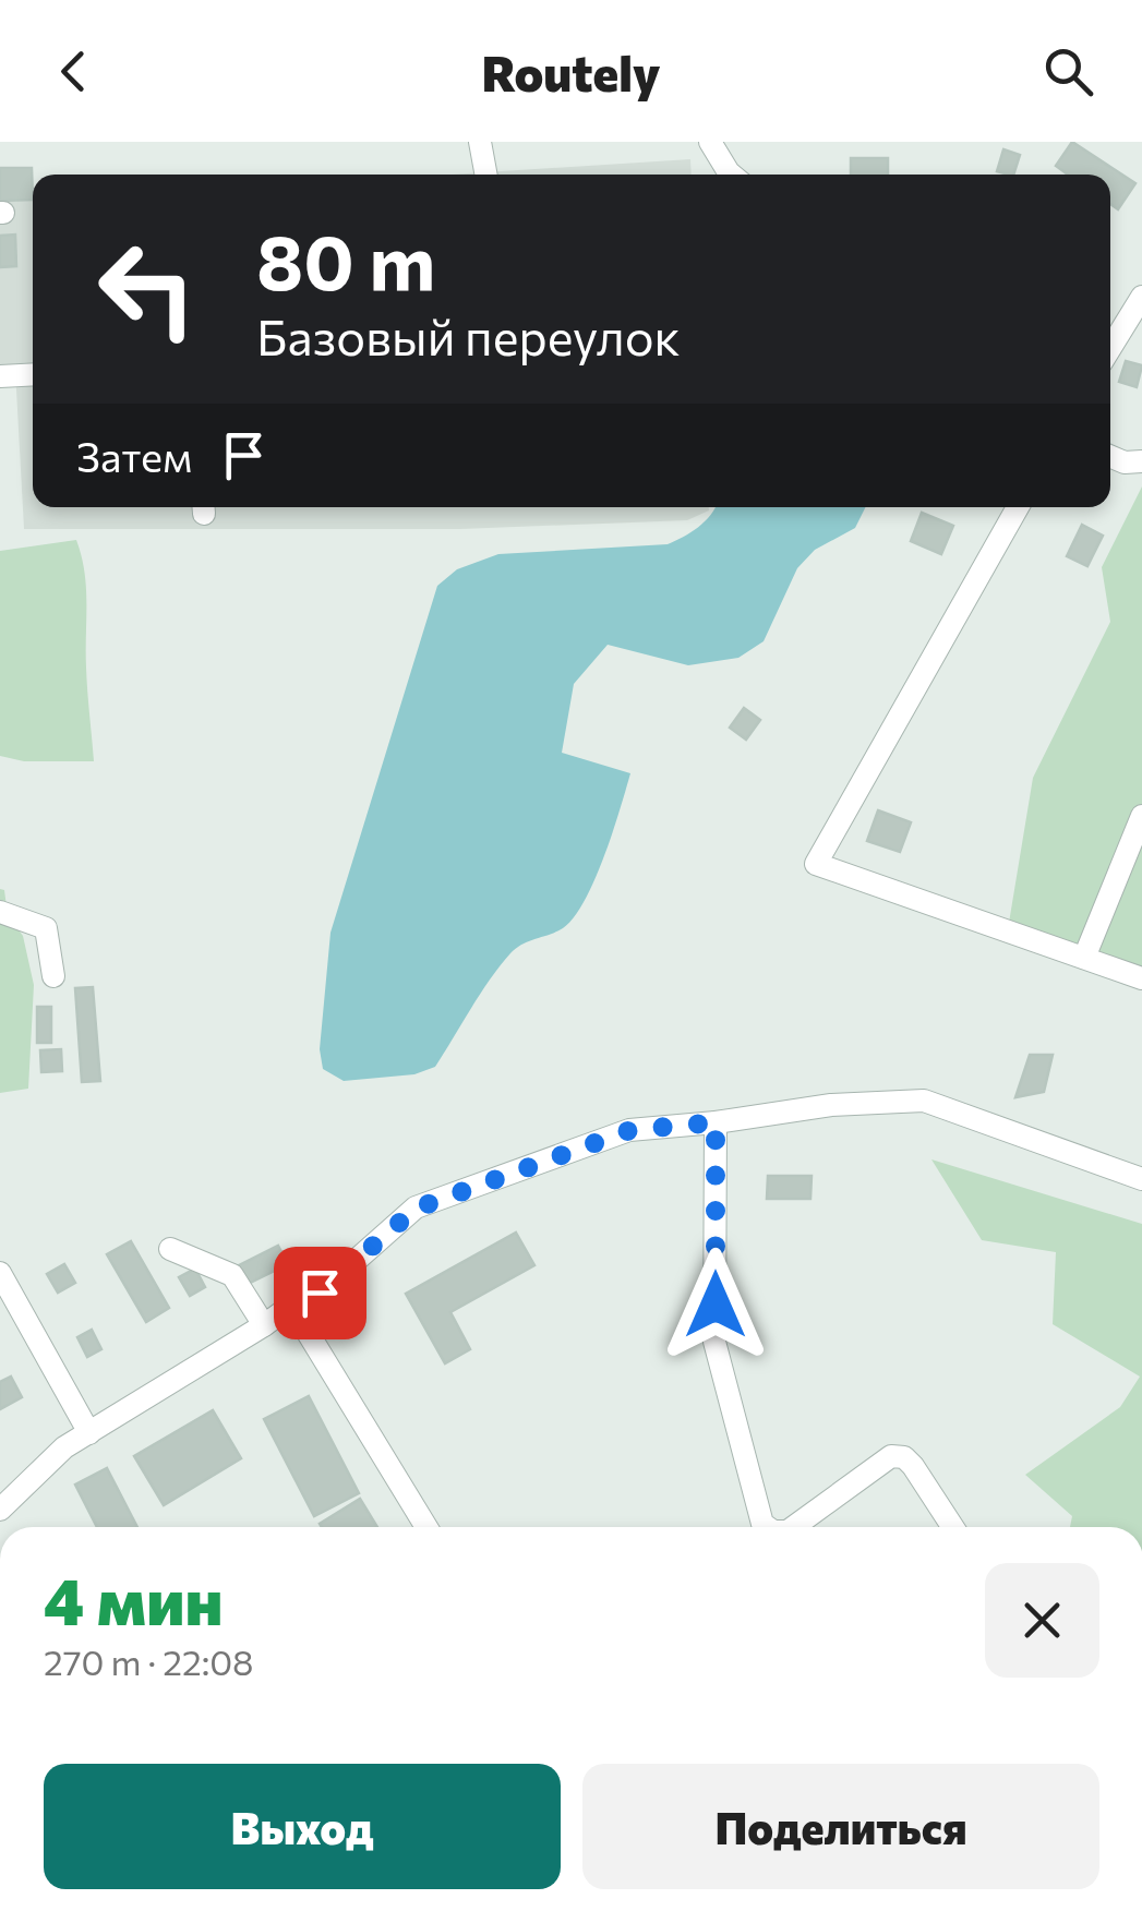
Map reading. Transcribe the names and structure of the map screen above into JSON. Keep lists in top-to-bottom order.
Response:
{
  "page": {
    "header": "Routely",
    "turn": ["80 m", "Базовый переулок"],
    "then": "Затем",
    "heading": ["4 мин", "270 m · 22:08"],
    "buttons": ["Выход", "Поделиться"]
  }
}
